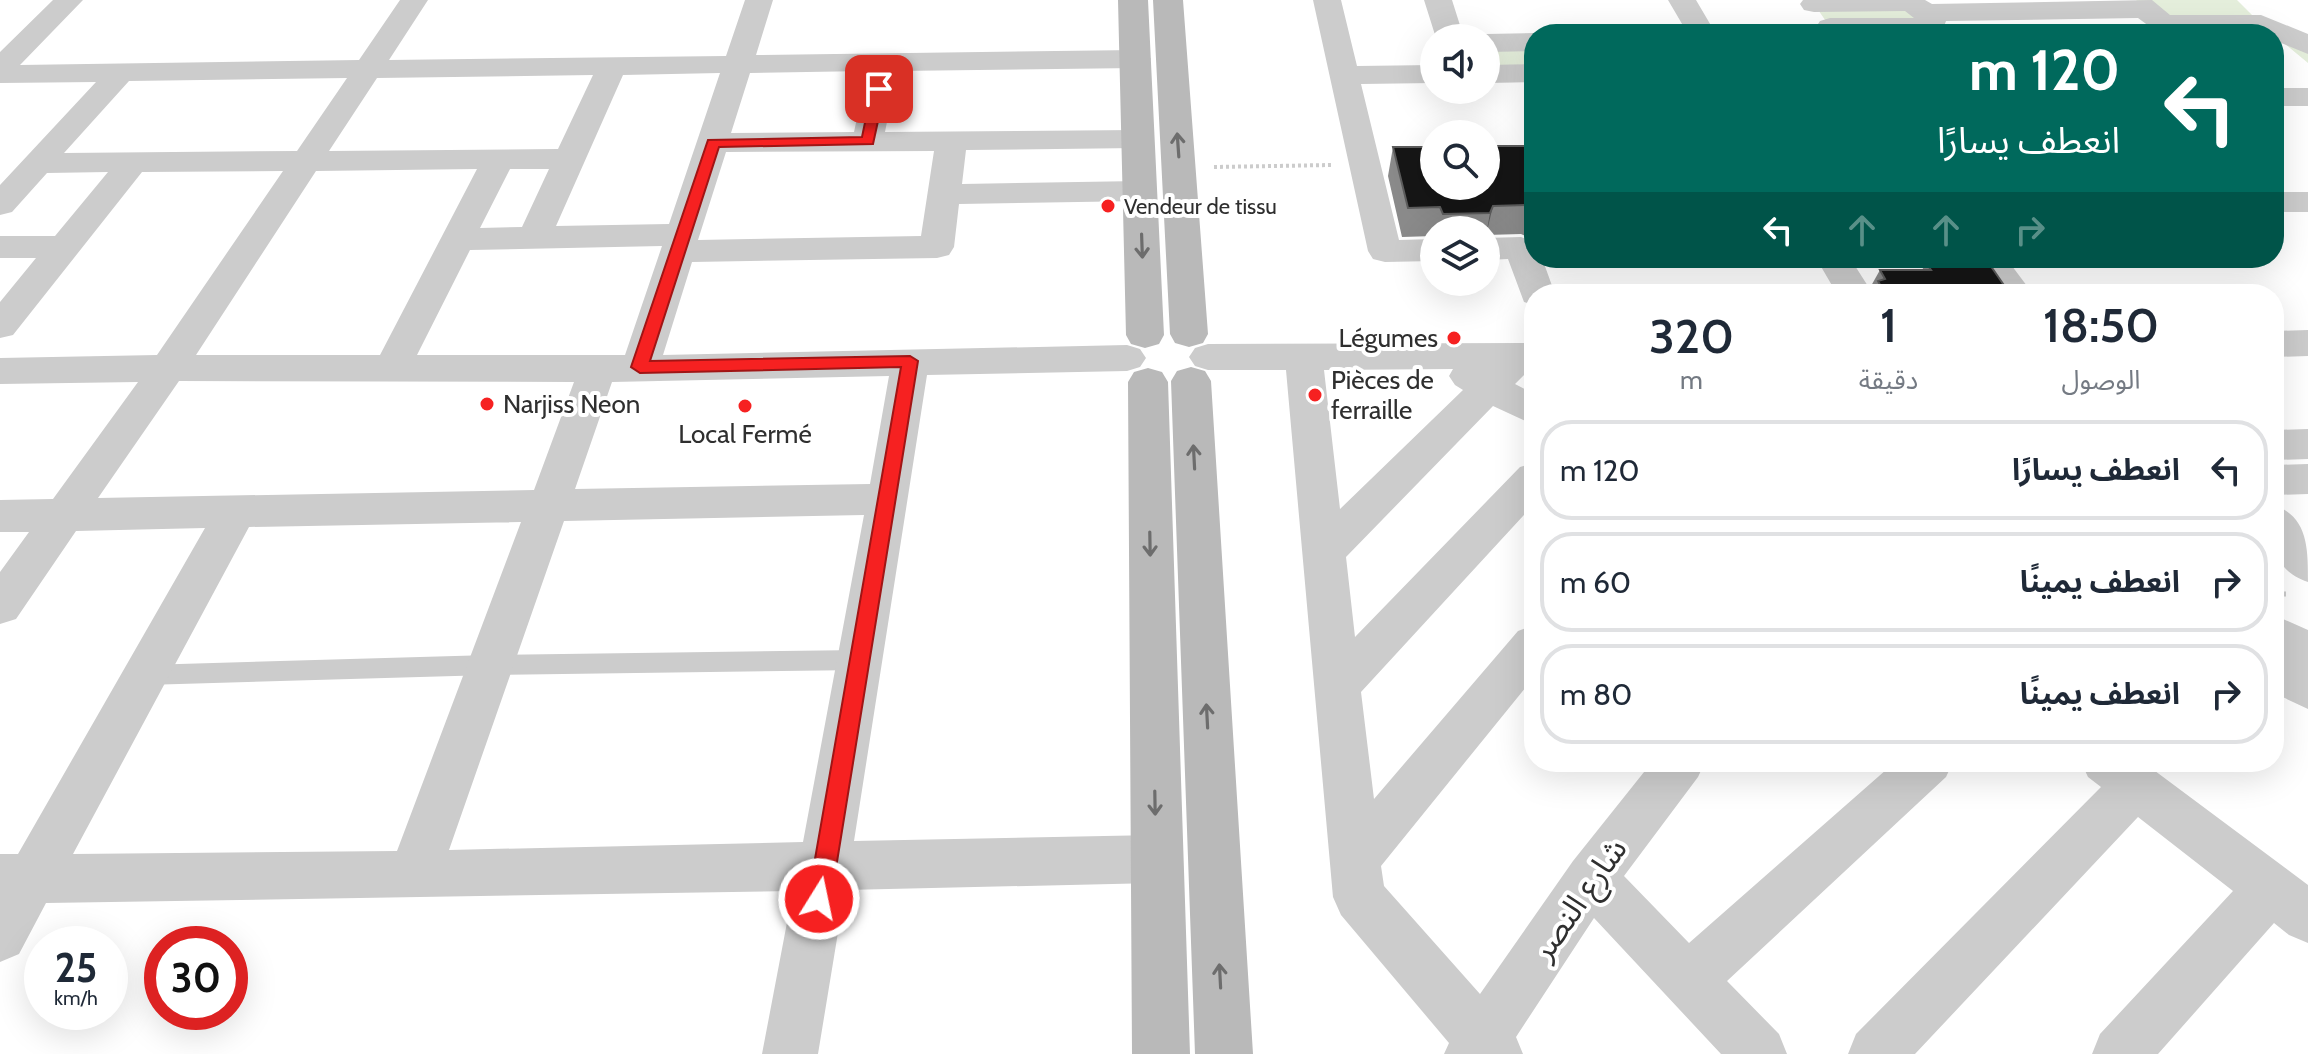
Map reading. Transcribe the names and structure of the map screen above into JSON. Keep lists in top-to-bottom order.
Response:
{
  "streets": {
    "street": ["شارع النصر"]
  },
  "places": [
    "Vendeur de tissu",
    "Légumes",
    "Pièces de ferraille",
    "Narjiss Neon",
    "Local Fermé"
  ],
  "page": {
    "turn": ["120 m", "انعطف يسارًا"],
    "eta": [
      "18:50",
      "الوصول",
      "1",
      "دقيقة",
      "320",
      "m"
    ],
    "list": [
      {
        "name": "انعطف يسارًا",
        "value": "120 m"
      },
      {
        "name": "انعطف يمينًا",
        "value": "60 m"
      },
      {
        "name": "انعطف يمينًا",
        "value": "80 m"
      }
    ],
    "speed": "25 km/h",
    "limit": "30"
  }
}
